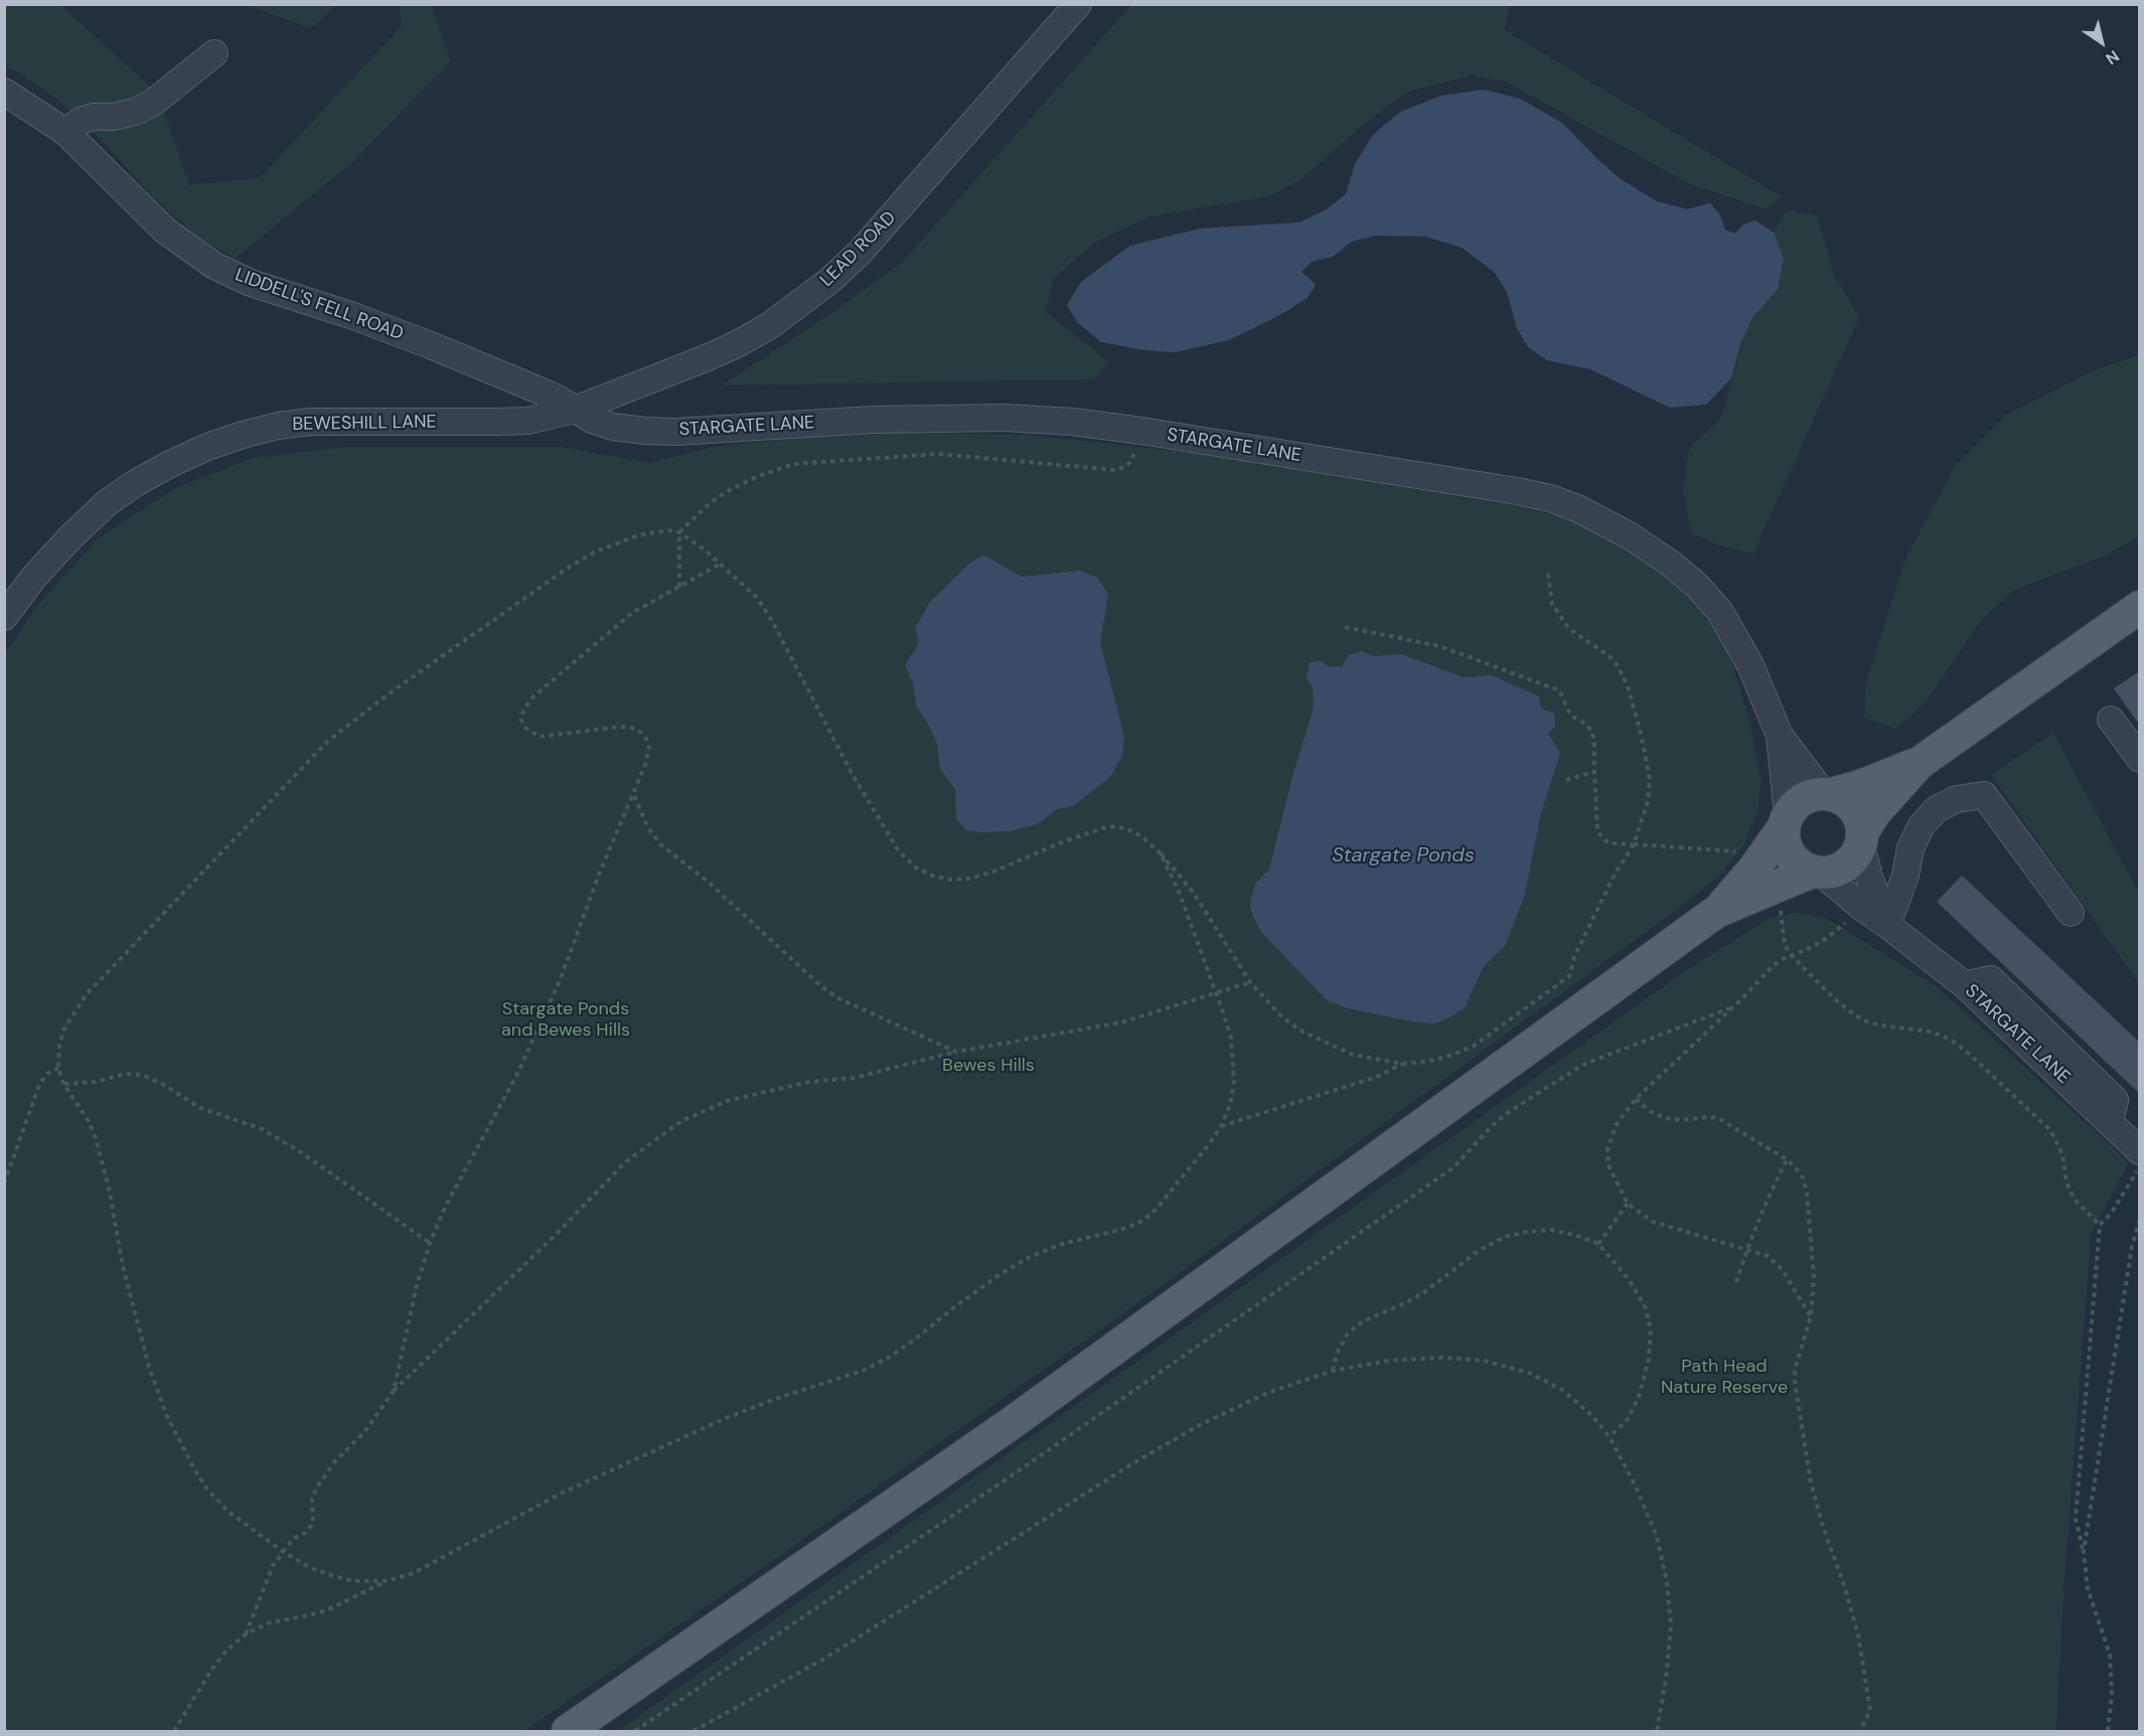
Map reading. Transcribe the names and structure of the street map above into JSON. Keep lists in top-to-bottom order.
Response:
{
  "streets": {
    "street": [
      "LEAD ROAD",
      "LIDDELL'S FELL ROAD",
      "BEWESHILL LANE",
      "STARGATE LANE"
    ]
  },
  "crossings": [
    ["LEAD ROAD", "LIDDELL'S FELL ROAD"],
    ["LEAD ROAD", "BEWESHILL LANE"],
    ["LEAD ROAD", "STARGATE LANE"],
    ["LIDDELL'S FELL ROAD", "BEWESHILL LANE"],
    ["LIDDELL'S FELL ROAD", "STARGATE LANE"],
    ["BEWESHILL LANE", "STARGATE LANE"]
  ],
  "water": ["Stargate Ponds"],
  "parks": ["Stargate Ponds and Bewes Hills", "Bewes Hills", "Path Head Nature Reserve"],
  "north": "bottom right"
}
